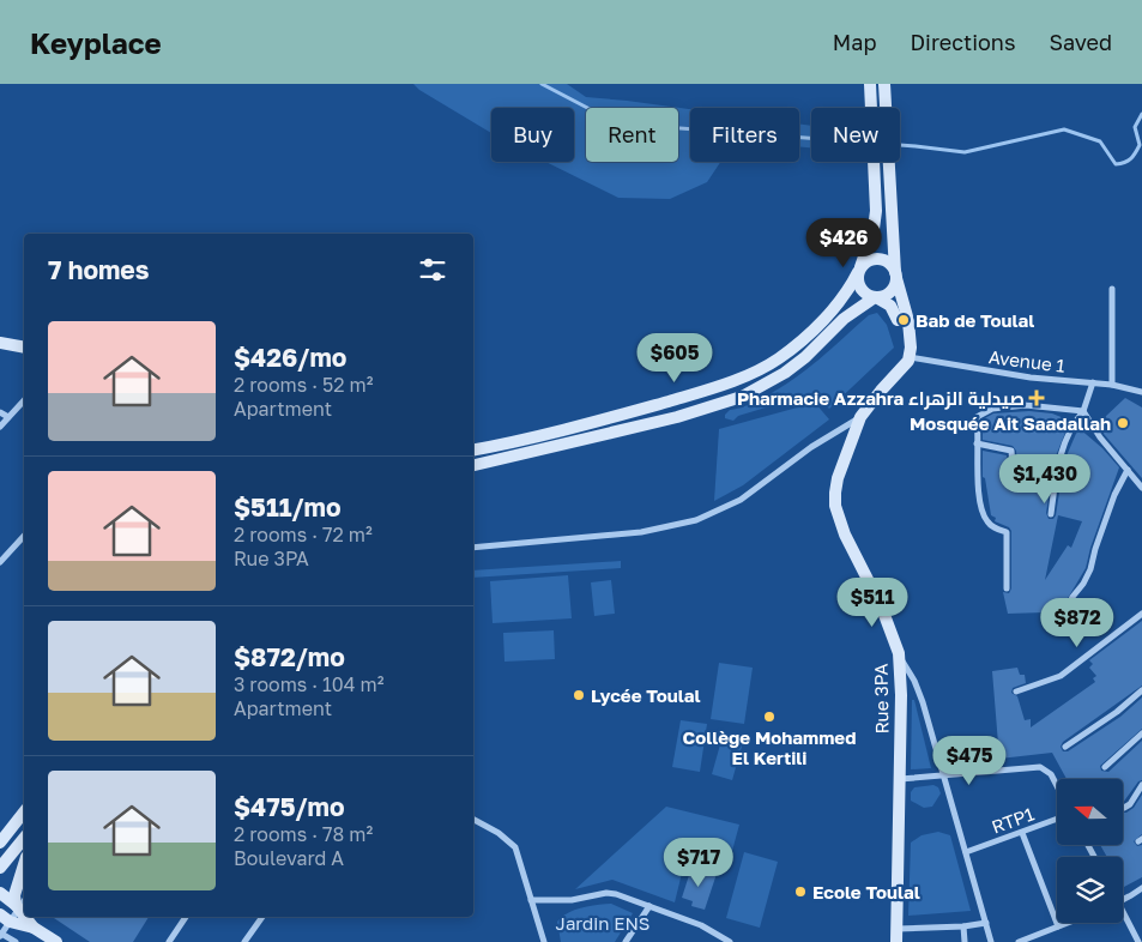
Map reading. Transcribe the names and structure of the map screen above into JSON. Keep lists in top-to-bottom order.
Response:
{
  "streets": {
    "main road": ["Rue 3PA"],
    "street": ["Avenue 1", "RTP1"]
  },
  "crossings": [
    ["Avenue 1", "Rue 3PA"]
  ],
  "parks": ["Jardin ENS"],
  "places": {
    "other": [
      "Bab de Toulal",
      "Mosquée Ait Saadallah",
      "Lycée Toulal",
      "Collège Mohammed El Kertili",
      "Ecole Toulal"
    ],
    "health": ["Pharmacie Azzahra صيدلية الزهراء"]
  },
  "north": "left",
  "page": {
    "header": "Keyplace",
    "nav": ["Map", "Directions", "Saved"],
    "chip": [
      "Buy",
      "Rent",
      "Filters",
      "New"
    ],
    "price": [
      "$426",
      "$605",
      "$1,430",
      "$511",
      "$872",
      "$475",
      "$717"
    ],
    "heading": "7 homes",
    "list": [
      {
        "name": "$426/mo",
        "note": "2 rooms · 52 m² · Apartment"
      },
      {
        "name": "$511/mo",
        "note": "2 rooms · 72 m² · Rue 3PA"
      },
      {
        "name": "$872/mo",
        "note": "3 rooms · 104 m² · Apartment"
      },
      {
        "name": "$475/mo",
        "note": "2 rooms · 78 m² · Boulevard A"
      }
    ]
  }
}
